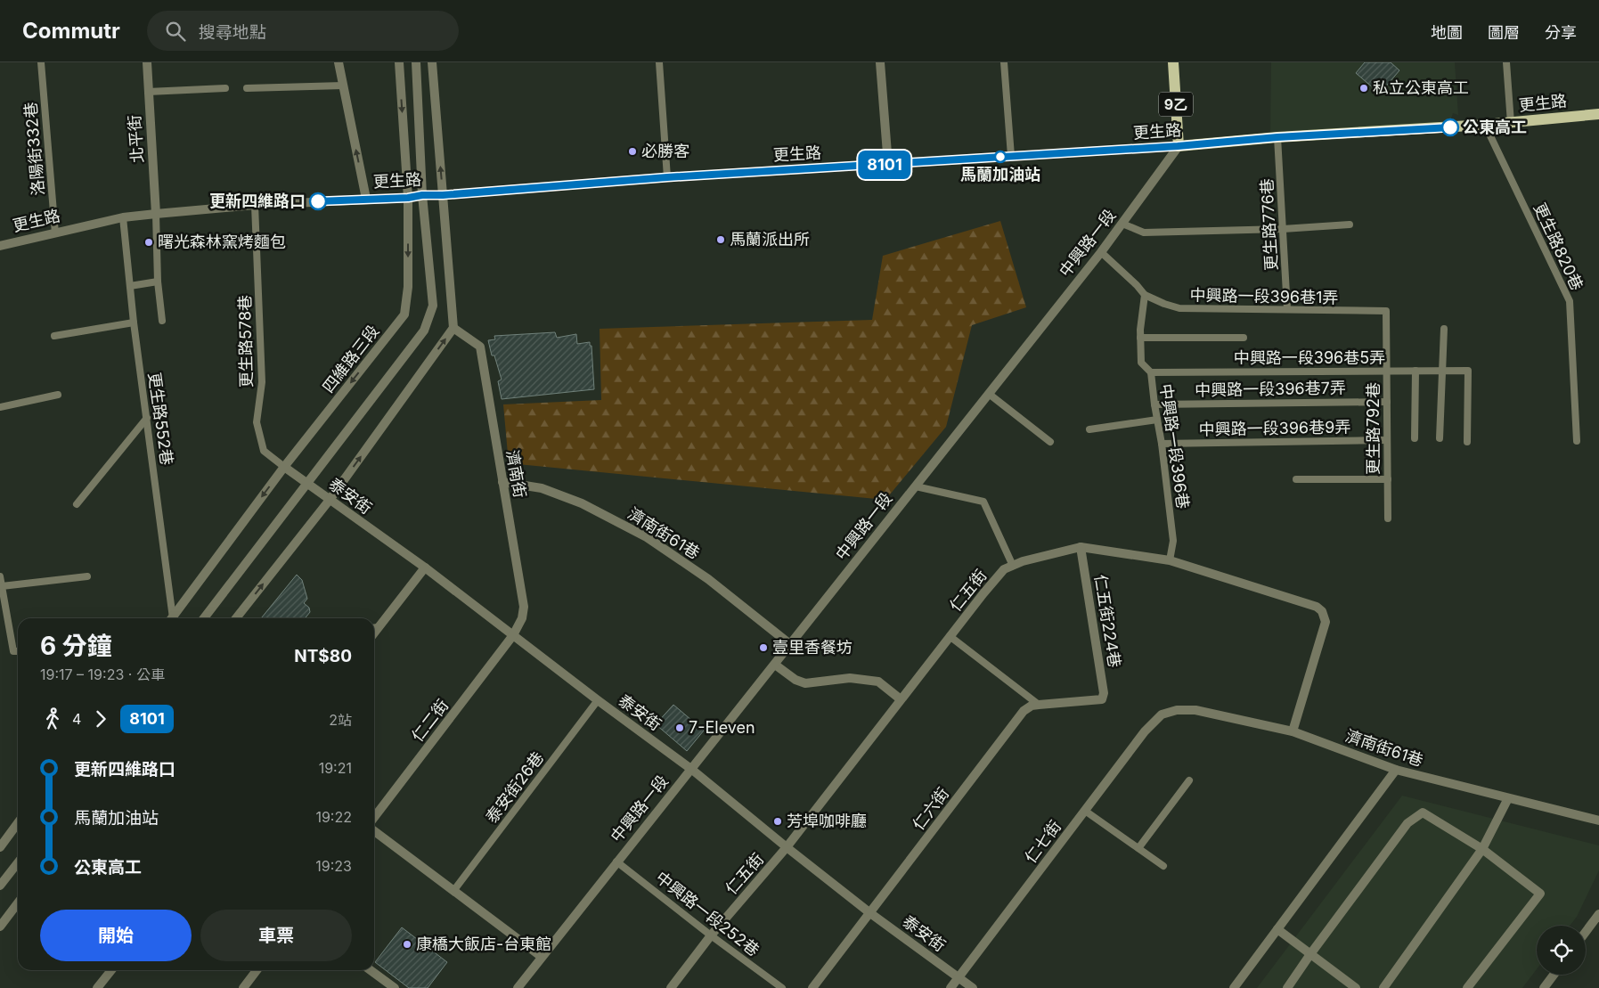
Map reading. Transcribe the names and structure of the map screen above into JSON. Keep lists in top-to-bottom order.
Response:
{
  "streets": {
    "main road": ["更生路", "9乙"],
    "street": [
      "北平街",
      "中興路一段",
      "四維路三段",
      "濟南街",
      "泰安街",
      "濟南街61巷",
      "仁五街",
      "仁五街224巷",
      "仁二街",
      "仁六街",
      "仁七街"
    ],
    "lane": [
      "洛陽街332巷",
      "更生路776巷",
      "更生路820巷",
      "中興路一段396巷1弄",
      "更生路578巷",
      "中興路一段396巷5弄",
      "中興路一段396巷7弄",
      "更生路552巷",
      "中興路一段396巷9弄",
      "更生路792巷",
      "中興路一段396巷",
      "泰安街26巷",
      "中興路一段252巷"
    ]
  },
  "crossings": [
    ["更生路", "9乙"],
    ["更生路", "北平街"],
    ["更生路", "洛陽街332巷"],
    ["更生路", "更生路776巷"],
    ["更生路", "中興路一段"],
    ["更生路", "更生路820巷"],
    ["更生路", "更生路578巷"],
    ["更生路", "四維路三段"],
    ["更生路", "更生路552巷"],
    ["9乙", "中興路一段"],
    ["更生路776巷", "中興路一段396巷1弄"],
    ["中興路一段", "泰安街"],
    ["中興路一段", "濟南街61巷"],
    ["中興路一段", "中興路一段252巷"],
    ["中興路一段396巷1弄", "更生路792巷"],
    ["中興路一段396巷1弄", "中興路一段396巷"],
    ["更生路578巷", "四維路三段"],
    ["更生路578巷", "泰安街"],
    ["中興路一段396巷5弄", "更生路792巷"],
    ["中興路一段396巷5弄", "中興路一段396巷"],
    ["四維路三段", "泰安街"],
    ["中興路一段396巷7弄", "更生路792巷"],
    ["中興路一段396巷7弄", "中興路一段396巷"],
    ["中興路一段396巷9弄", "更生路792巷"],
    ["中興路一段396巷9弄", "中興路一段396巷"],
    ["中興路一段396巷", "仁五街"],
    ["濟南街", "泰安街"],
    ["濟南街", "濟南街61巷"],
    ["濟南街", "仁二街"],
    ["泰安街", "仁五街"],
    ["泰安街", "仁二街"],
    ["泰安街", "泰安街26巷"],
    ["泰安街", "仁六街"],
    ["泰安街", "仁七街"],
    ["濟南街61巷", "仁五街"],
    ["濟南街61巷", "仁七街"],
    ["仁五街", "仁五街224巷"],
    ["仁五街", "中興路一段252巷"],
    ["仁五街224巷", "仁六街"]
  ],
  "places": [
    "私立公東高工",
    "公東高工",
    "必勝客",
    "馬蘭加油站",
    "更新四維路口",
    "馬蘭派出所",
    "曙光森林窯烤麵包",
    "壹里香餐坊",
    "7-Eleven",
    "芳埠咖啡廳",
    "康橋大飯店-台東館"
  ],
  "lines": ["bus line 8101"],
  "page": {
    "header": "Commutr",
    "search": "搜尋地點",
    "nav": ["地圖", "圖層", "分享"],
    "on_map": "8101",
    "heading": ["6 分鐘", "19:17 – 19:23 · 公車", "NT$80"],
    "legs": ["4", "8101", "2站"],
    "list": [
      {
        "name": "更新四維路口",
        "value": "19:21"
      },
      {
        "name": "馬蘭加油站",
        "value": "19:22"
      },
      {
        "name": "公東高工",
        "value": "19:23"
      }
    ],
    "buttons": ["開始", "車票"]
  }
}
